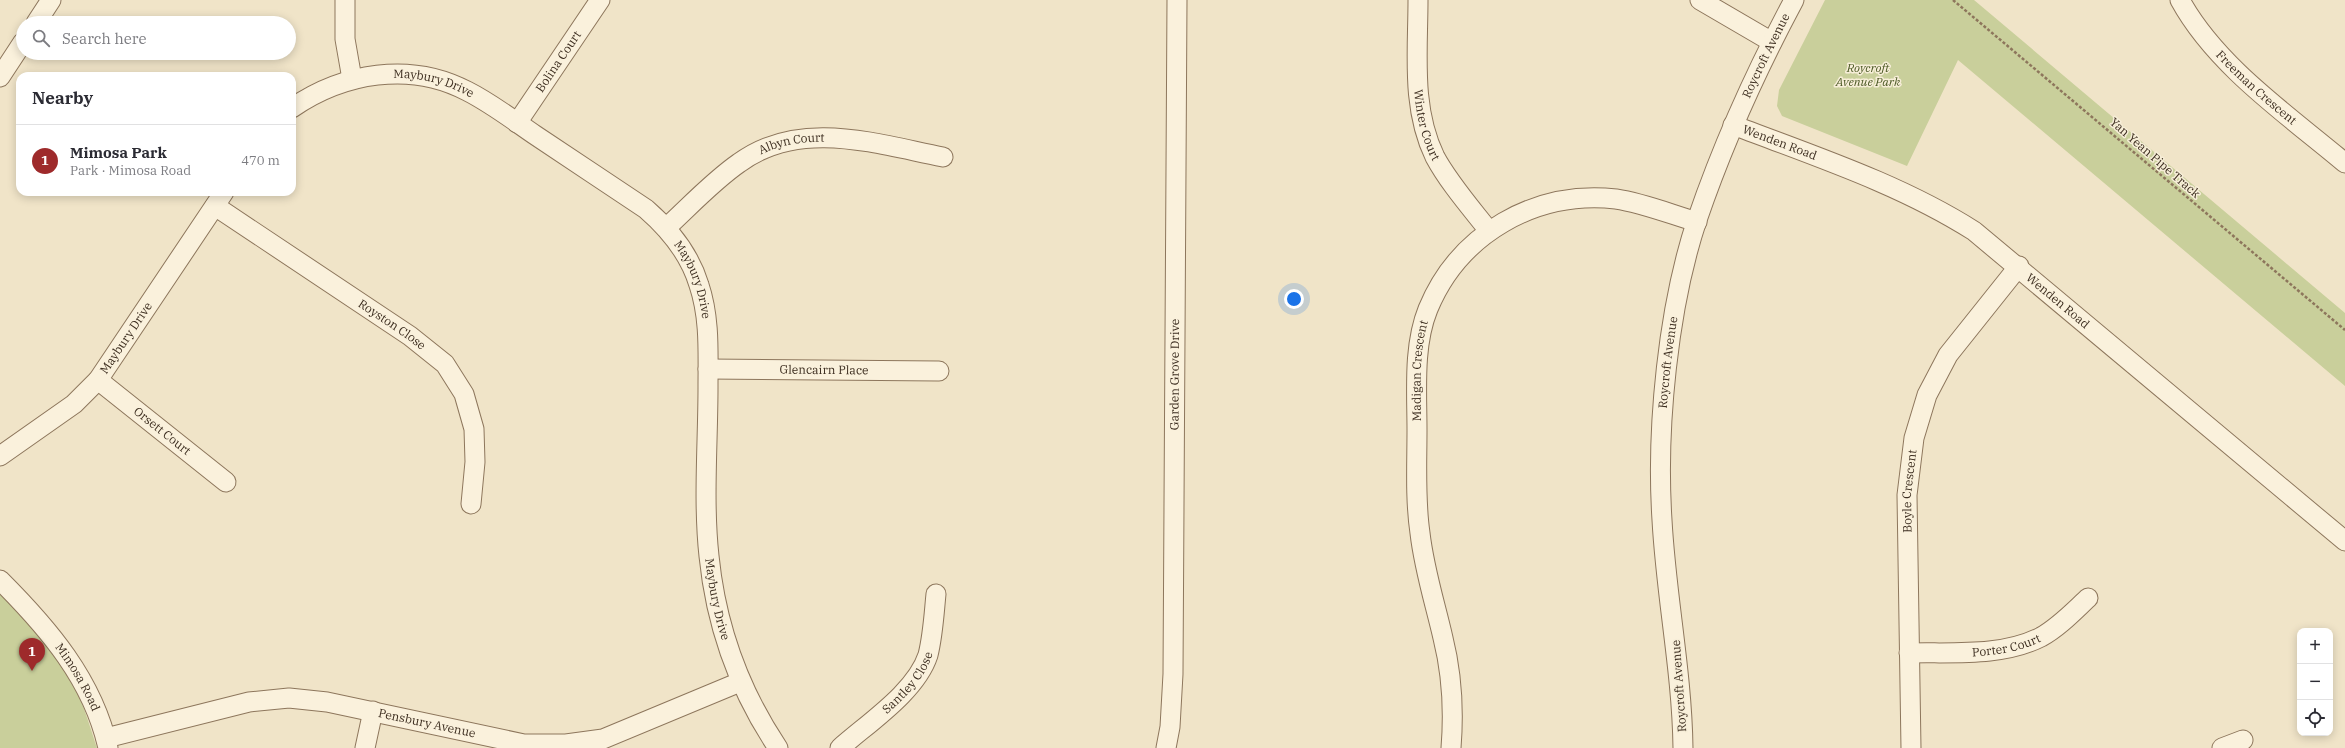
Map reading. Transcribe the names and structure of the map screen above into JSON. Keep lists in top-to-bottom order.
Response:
{
  "streets": {
    "street": [
      "Roycroft Avenue",
      "Bolina Court",
      "Maybury Drive",
      "Freeman Crescent",
      "Winter Court",
      "Wenden Road",
      "Albyn Court",
      "Royston Close",
      "Glencairn Place",
      "Madigan Crescent",
      "Garden Grove Drive",
      "Orsett Court",
      "Boyle Crescent",
      "Porter Court",
      "Mimosa Road",
      "Santley Close",
      "Pensbury Avenue"
    ],
    "path": ["Yan Yean Pipe Track"]
  },
  "crossings": [
    ["Roycroft Avenue", "Wenden Road"],
    ["Roycroft Avenue", "Madigan Crescent"],
    ["Bolina Court", "Maybury Drive"],
    ["Maybury Drive", "Albyn Court"],
    ["Maybury Drive", "Royston Close"],
    ["Maybury Drive", "Glencairn Place"],
    ["Maybury Drive", "Orsett Court"],
    ["Maybury Drive", "Pensbury Avenue"],
    ["Winter Court", "Madigan Crescent"],
    ["Wenden Road", "Boyle Crescent"],
    ["Boyle Crescent", "Porter Court"],
    ["Mimosa Road", "Pensbury Avenue"]
  ],
  "parks": ["Roycroft Avenue Park"],
  "page": {
    "search": "Search here",
    "heading": "Nearby",
    "list": [
      {
        "mark": "1",
        "name": "Mimosa Park",
        "note": "Park · Mimosa Road",
        "value": "470 m"
      }
    ],
    "map_buttons": ["+", "−"],
    "pins": "1"
  }
}
